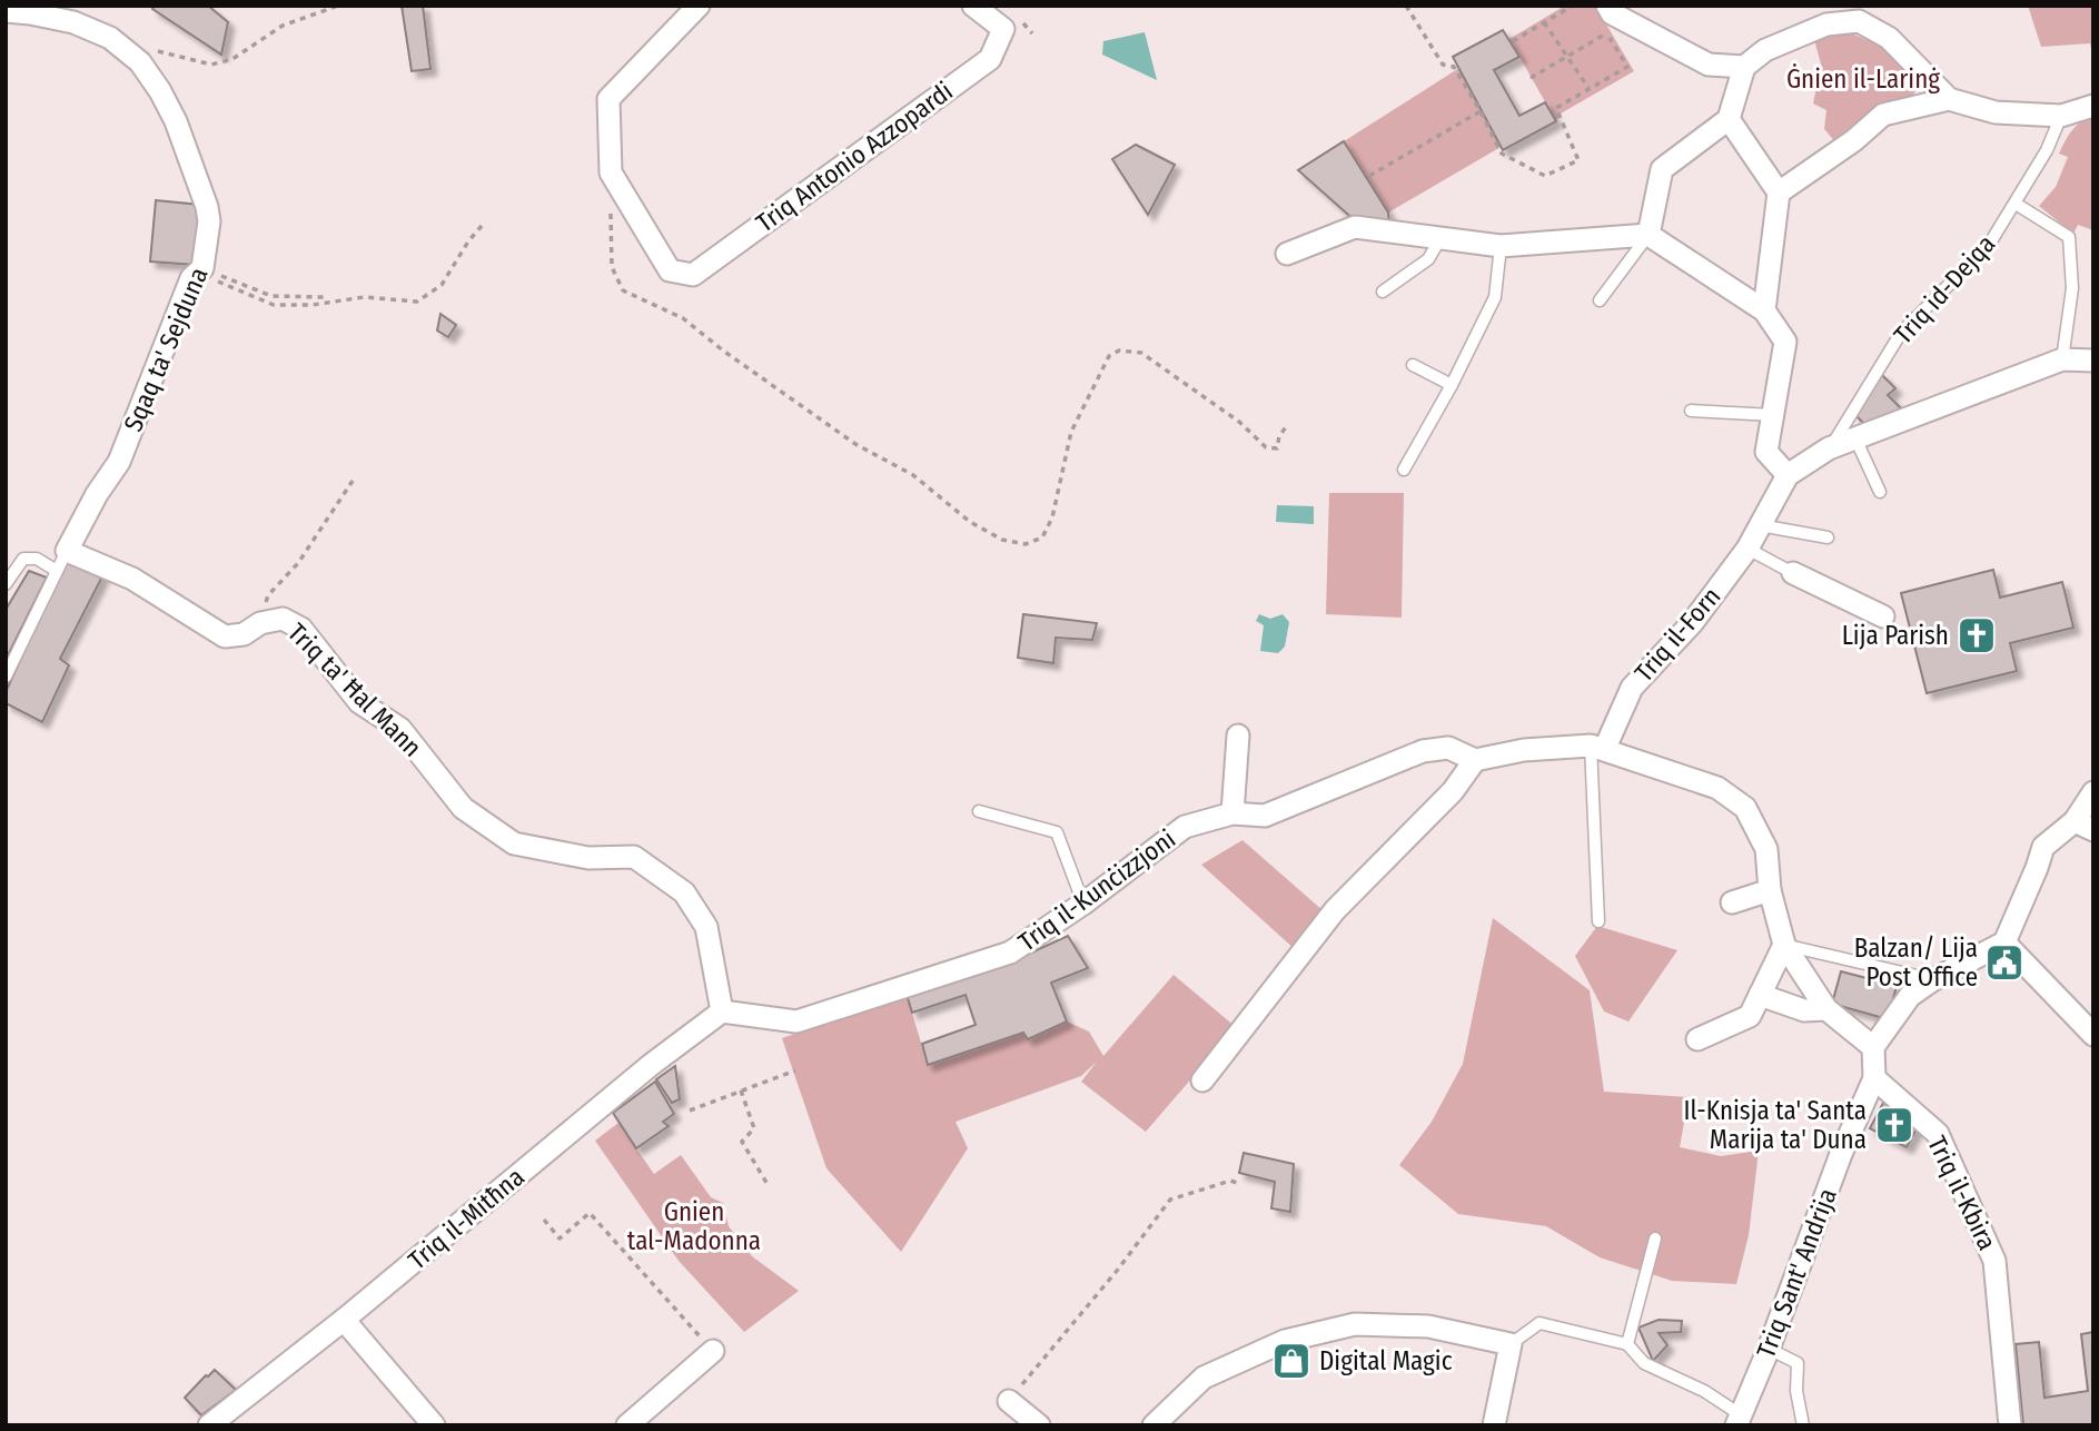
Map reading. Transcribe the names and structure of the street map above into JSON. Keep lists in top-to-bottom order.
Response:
{
  "streets": {
    "street": [
      "Triq Antonio Azzopardi",
      "Sqaq ta' Sejduna",
      "Triq il-Forn",
      "Triq ta' Ħal Mann",
      "Triq il-Kunċizzjoni",
      "Triq il-Kbira",
      "Triq il-Mitħna",
      "Triq Sant' Andrija"
    ],
    "lane": ["Triq id-Dejqa"]
  },
  "crossings": [
    ["Triq id-Dejqa", "Triq il-Forn"],
    ["Sqaq ta' Sejduna", "Triq ta' Ħal Mann"],
    ["Triq il-Forn", "Triq il-Kunċizzjoni"],
    ["Triq ta' Ħal Mann", "Triq il-Kunċizzjoni"],
    ["Triq ta' Ħal Mann", "Triq il-Mitħna"],
    ["Triq il-Kunċizzjoni", "Triq il-Mitħna"],
    ["Triq il-Kbira", "Triq Sant' Andrija"]
  ],
  "parks": ["Ġnien il-Larinġ", "Gnien tal-Madonna"],
  "places": {
    "church": ["Lija Parish", "Il-Knisja ta' Santa Marija ta' Duna"],
    "public building": ["Balzan/ Lija Post Office"],
    "shop": ["Digital Magic"]
  }
}
